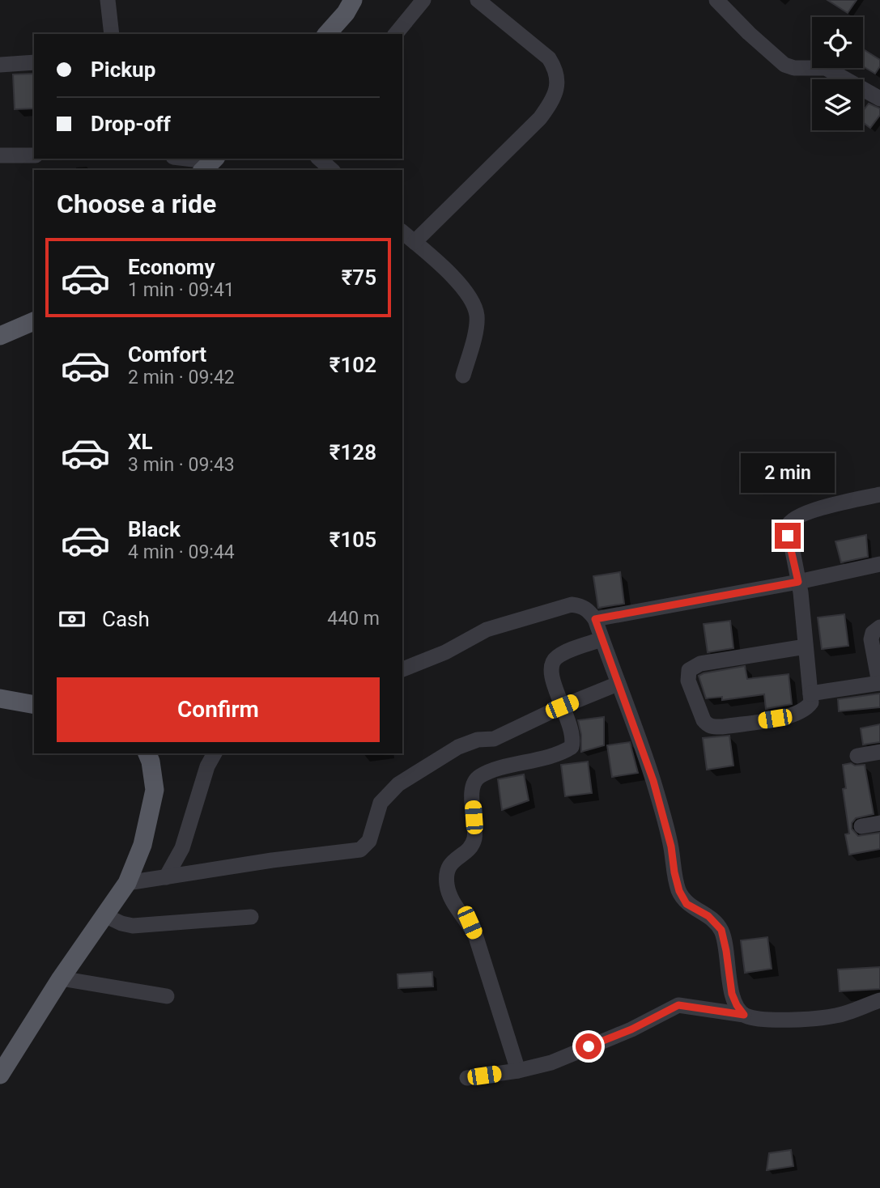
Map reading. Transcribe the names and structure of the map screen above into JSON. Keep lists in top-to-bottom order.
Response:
{
  "page": {
    "banner": ["Pickup", "Drop-off"],
    "heading": "Choose a ride",
    "list": [
      {
        "name": "Economy",
        "note": "1 min · 09:41",
        "value": "₹75"
      },
      {
        "name": "Comfort",
        "note": "2 min · 09:42",
        "value": "₹102"
      },
      {
        "name": "XL",
        "note": "3 min · 09:43",
        "value": "₹128"
      },
      {
        "name": "Black",
        "note": "4 min · 09:44",
        "value": "₹105"
      }
    ],
    "bubble": "2 min",
    "pay": ["Cash", "440 m"],
    "buttons": "Confirm"
  }
}
